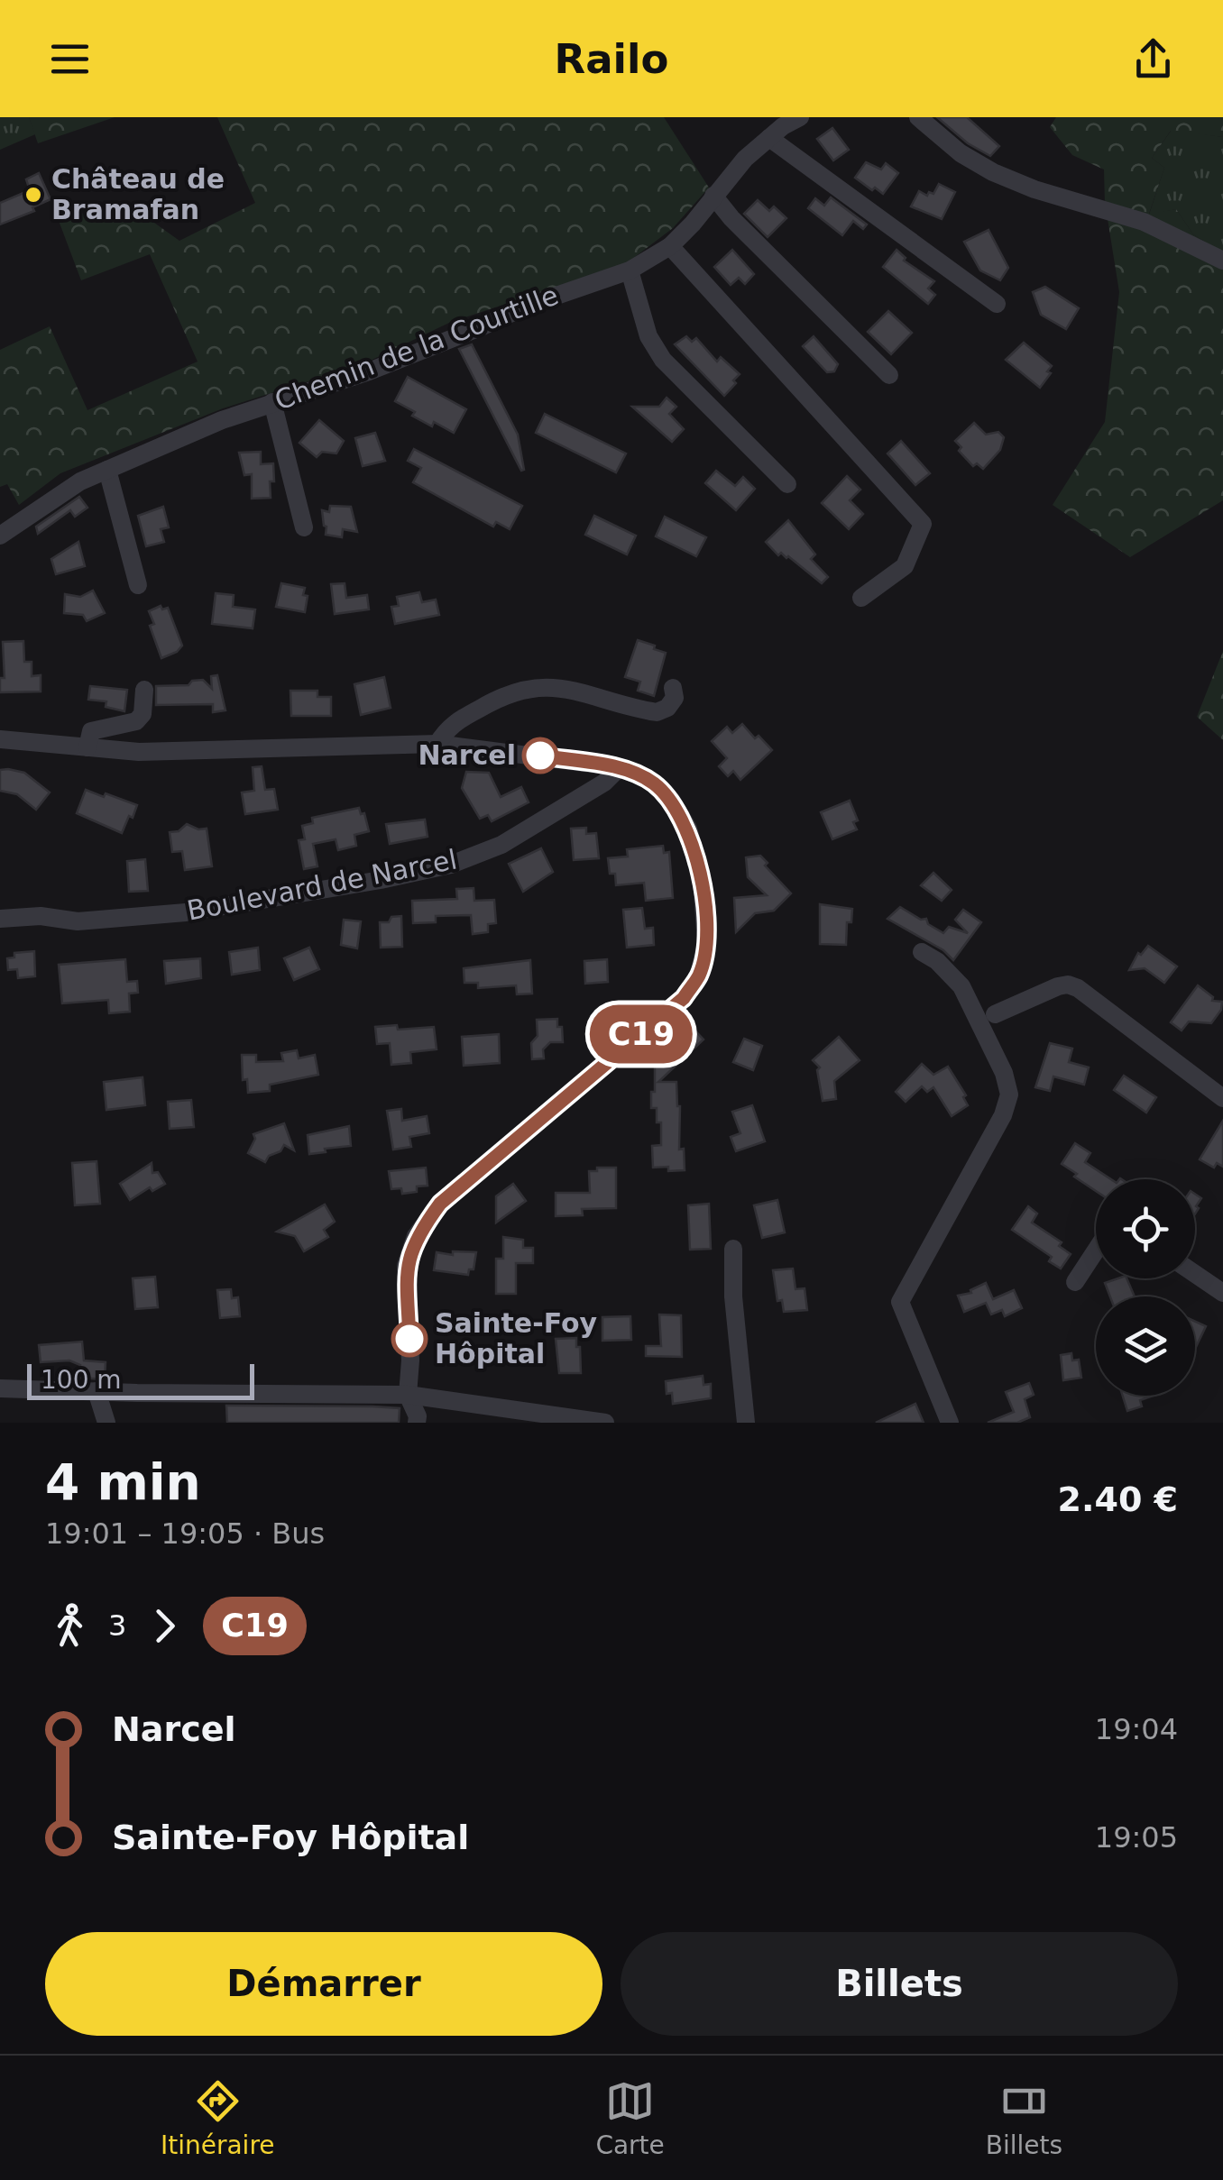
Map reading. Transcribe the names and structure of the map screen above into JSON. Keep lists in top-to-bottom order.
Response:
{
  "streets": {
    "street": ["Chemin de la Courtille", "Boulevard de Narcel"]
  },
  "places": ["Château de Bramafan", "Narcel", "Sainte-Foy Hôpital"],
  "lines": ["bus line C19"],
  "scale_bar": "100 m",
  "page": {
    "header": "Railo",
    "on_map": "C19",
    "scale": "100 m",
    "heading": ["4 min", "19:01 – 19:05 · Bus", "2.40 €"],
    "legs": ["3", "C19"],
    "list": [
      {
        "name": "Narcel",
        "value": "19:04"
      },
      {
        "name": "Sainte-Foy Hôpital",
        "value": "19:05"
      }
    ],
    "buttons": ["Démarrer", "Billets"],
    "tabs": ["Itinéraire", "Carte", "Billets"]
  }
}
